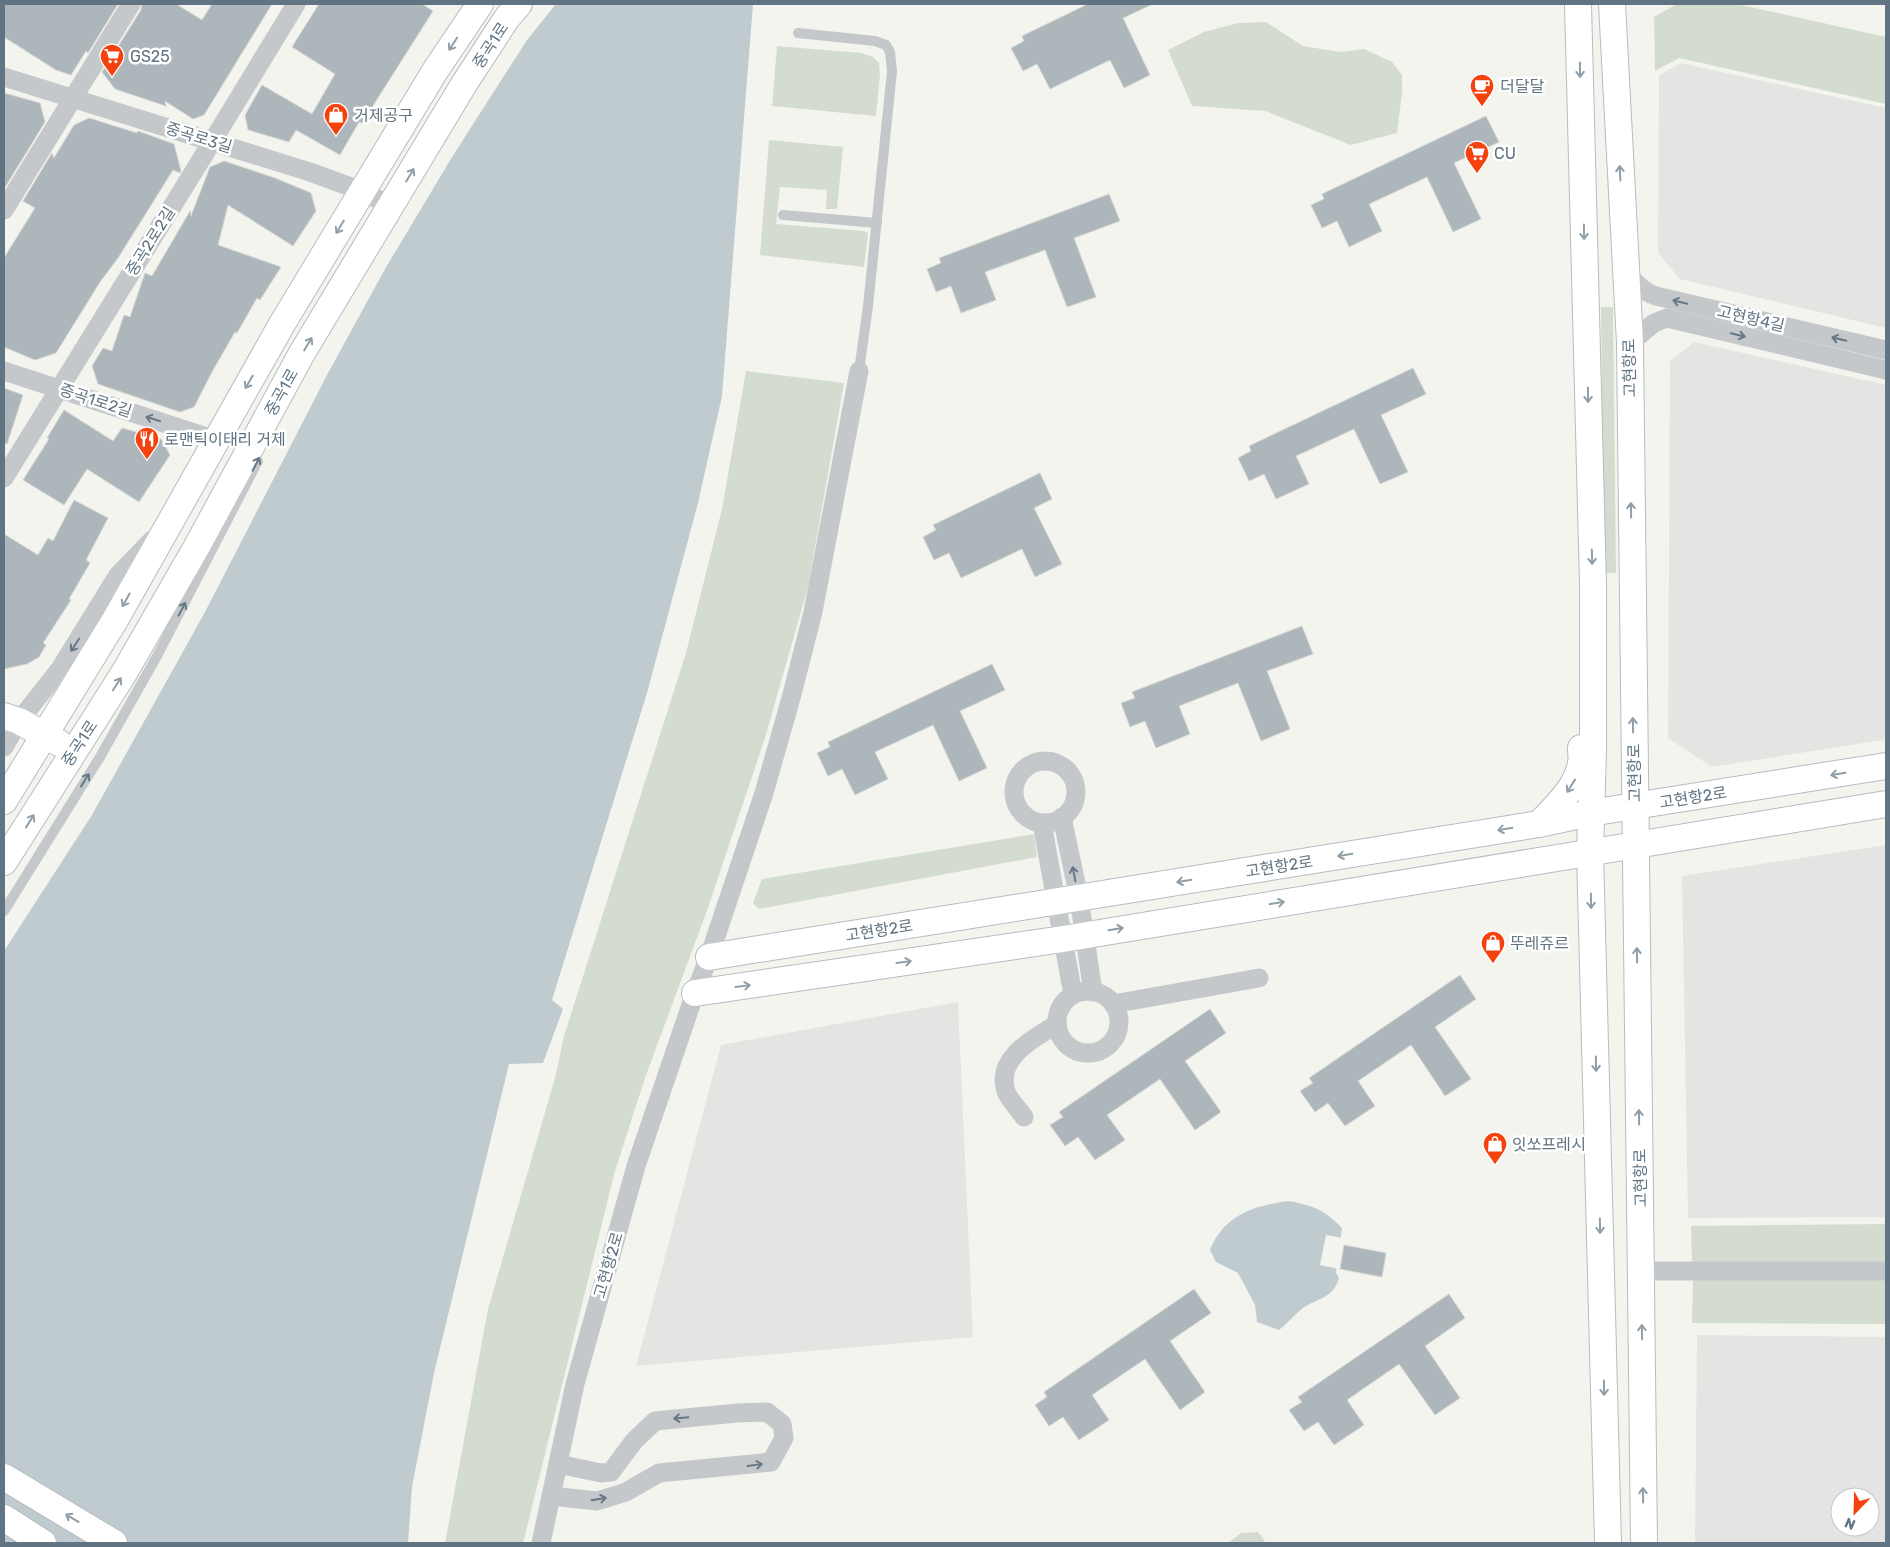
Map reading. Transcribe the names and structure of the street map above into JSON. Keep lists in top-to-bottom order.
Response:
{
  "streets": {
    "street": [
      "중곡1로",
      "중곡로3길",
      "중곡2로2길",
      "고현항4길",
      "고현항로",
      "중곡1로2길",
      "고현항2로"
    ]
  },
  "crossings": [
    ["중곡1로", "중곡로3길"],
    ["중곡1로", "중곡1로2길"],
    ["중곡로3길", "중곡2로2길"],
    ["중곡2로2길", "중곡1로2길"],
    ["고현항4길", "고현항로"],
    ["고현항로", "고현항2로"]
  ],
  "one_way": ["중곡1로2길"],
  "places": {
    "supermarket": ["GS25", "CU"],
    "cafe": ["더달달"],
    "shop": ["거제공구", "뚜레쥬르", "잇쏘프레시"],
    "restaurant": ["로맨틱이태리 거제"]
  },
  "north": "bottom left"
}
